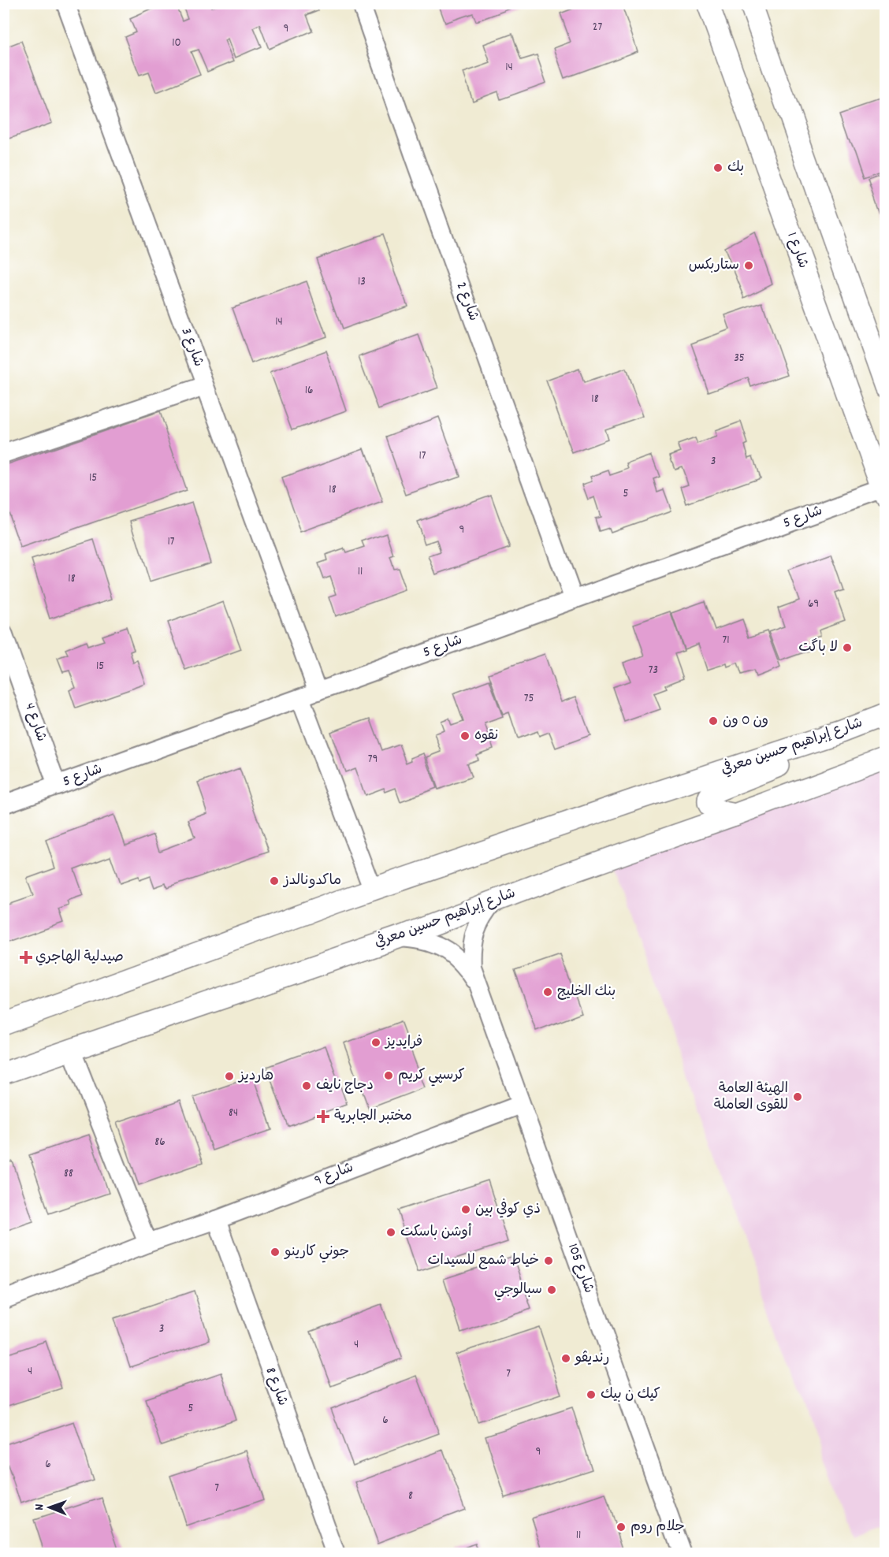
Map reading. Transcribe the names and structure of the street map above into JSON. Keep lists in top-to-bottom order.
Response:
{
  "streets": {
    "street": [
      "شارع 1",
      "شارع 2",
      "شارع 3",
      "شارع 5",
      "شارع 4",
      "شارع إبراهيم حسين معرفي",
      "شارع 9",
      "شارع 105",
      "شارع 8"
    ]
  },
  "crossings": [
    ["شارع 1", "شارع 5"],
    ["شارع 2", "شارع 5"],
    ["شارع 3", "شارع 5"],
    ["شارع 5", "شارع 4"],
    ["شارع إبراهيم حسين معرفي", "شارع 105"],
    ["شارع 9", "شارع 105"],
    ["شارع 9", "شارع 8"]
  ],
  "places": {
    "other": [
      "بك",
      "ستاربكس",
      "لا باگت",
      "ون O ون",
      "نقوه",
      "ماكدونالدز",
      "بنك الخليج",
      "فرايديز",
      "كرسپي كريم",
      "هارديز",
      "دجاج نايف",
      "الهيئة العامة للقوى العاملة",
      "ذي كوفي بين",
      "أوشن باسكت",
      "جوني كارينو",
      "خياط شمع للسيدات",
      "سبالوجي",
      "رنديڤو",
      "كيك ن بيك",
      "جلام روم"
    ],
    "health": ["صيدلية الهاجري", "مختبر الجابرية"]
  },
  "house_numbers": [
    "27",
    "9",
    "10",
    "14",
    "13",
    "14",
    "35",
    "16",
    "18",
    "17",
    "3",
    "15",
    "18",
    "5",
    "9",
    "17",
    "11",
    "18",
    "69",
    "71",
    "15",
    "73",
    "75",
    "79",
    "84",
    "86",
    "88",
    "3",
    "4",
    "4",
    "7",
    "5",
    "6",
    "9",
    "6",
    "7",
    "8",
    "11"
  ],
  "north": "left"
}
